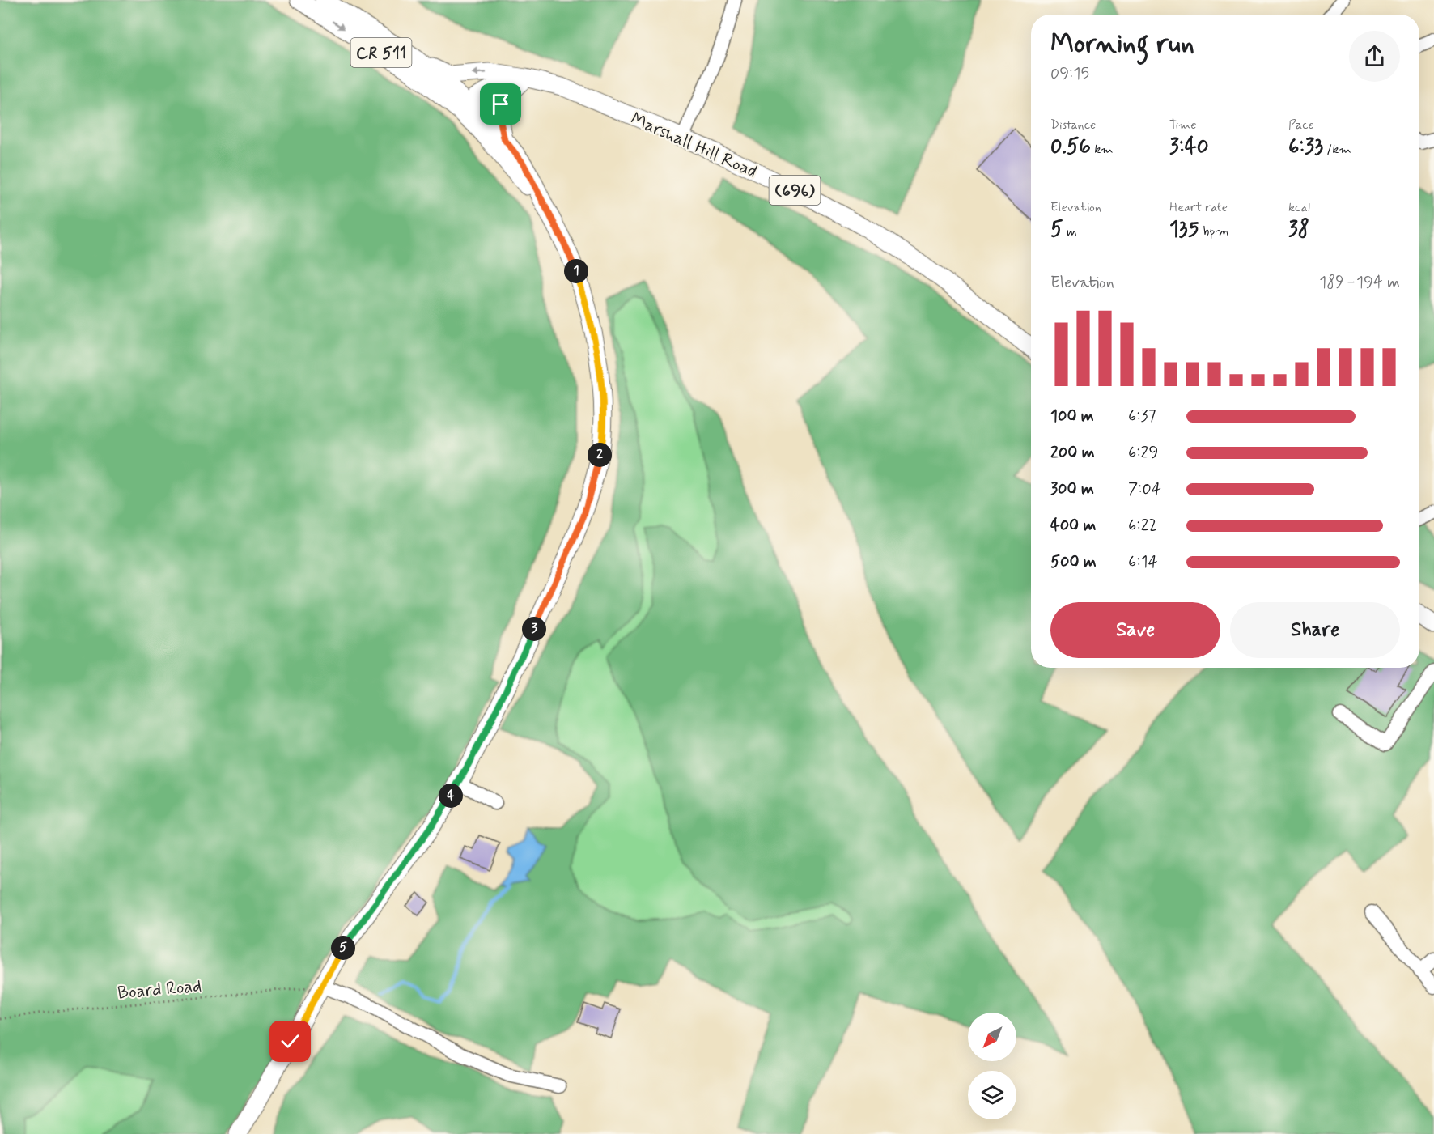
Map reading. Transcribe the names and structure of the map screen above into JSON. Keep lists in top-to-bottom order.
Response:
{
  "streets": {
    "main road": ["CR 511", "Marshall Hill Road", "(696)"],
    "path": ["Board Road"]
  },
  "crossings": [
    ["CR 511", "Marshall Hill Road"],
    ["CR 511", "Board Road"]
  ],
  "north": "bottom left",
  "page": {
    "heading": ["Morning run", "09:15"],
    "stats": [
      ["Distance", "0.56 km"],
      ["Time", "3:40"],
      ["Pace", "6:33 /km"],
      ["Elevation", "5 m"],
      ["Heart rate", "135 bpm"],
      ["kcal", "38"]
    ],
    "pins": [
      "1",
      "2",
      "3",
      "4",
      "5"
    ],
    "chart": ["Elevation", "189–194 m"],
    "list": [
      {
        "name": "100 m",
        "note": "6:37"
      },
      {
        "name": "200 m",
        "note": "6:29"
      },
      {
        "name": "300 m",
        "note": "7:04"
      },
      {
        "name": "400 m",
        "note": "6:22"
      },
      {
        "name": "500 m",
        "note": "6:14"
      }
    ],
    "buttons": ["Save", "Share"]
  }
}
